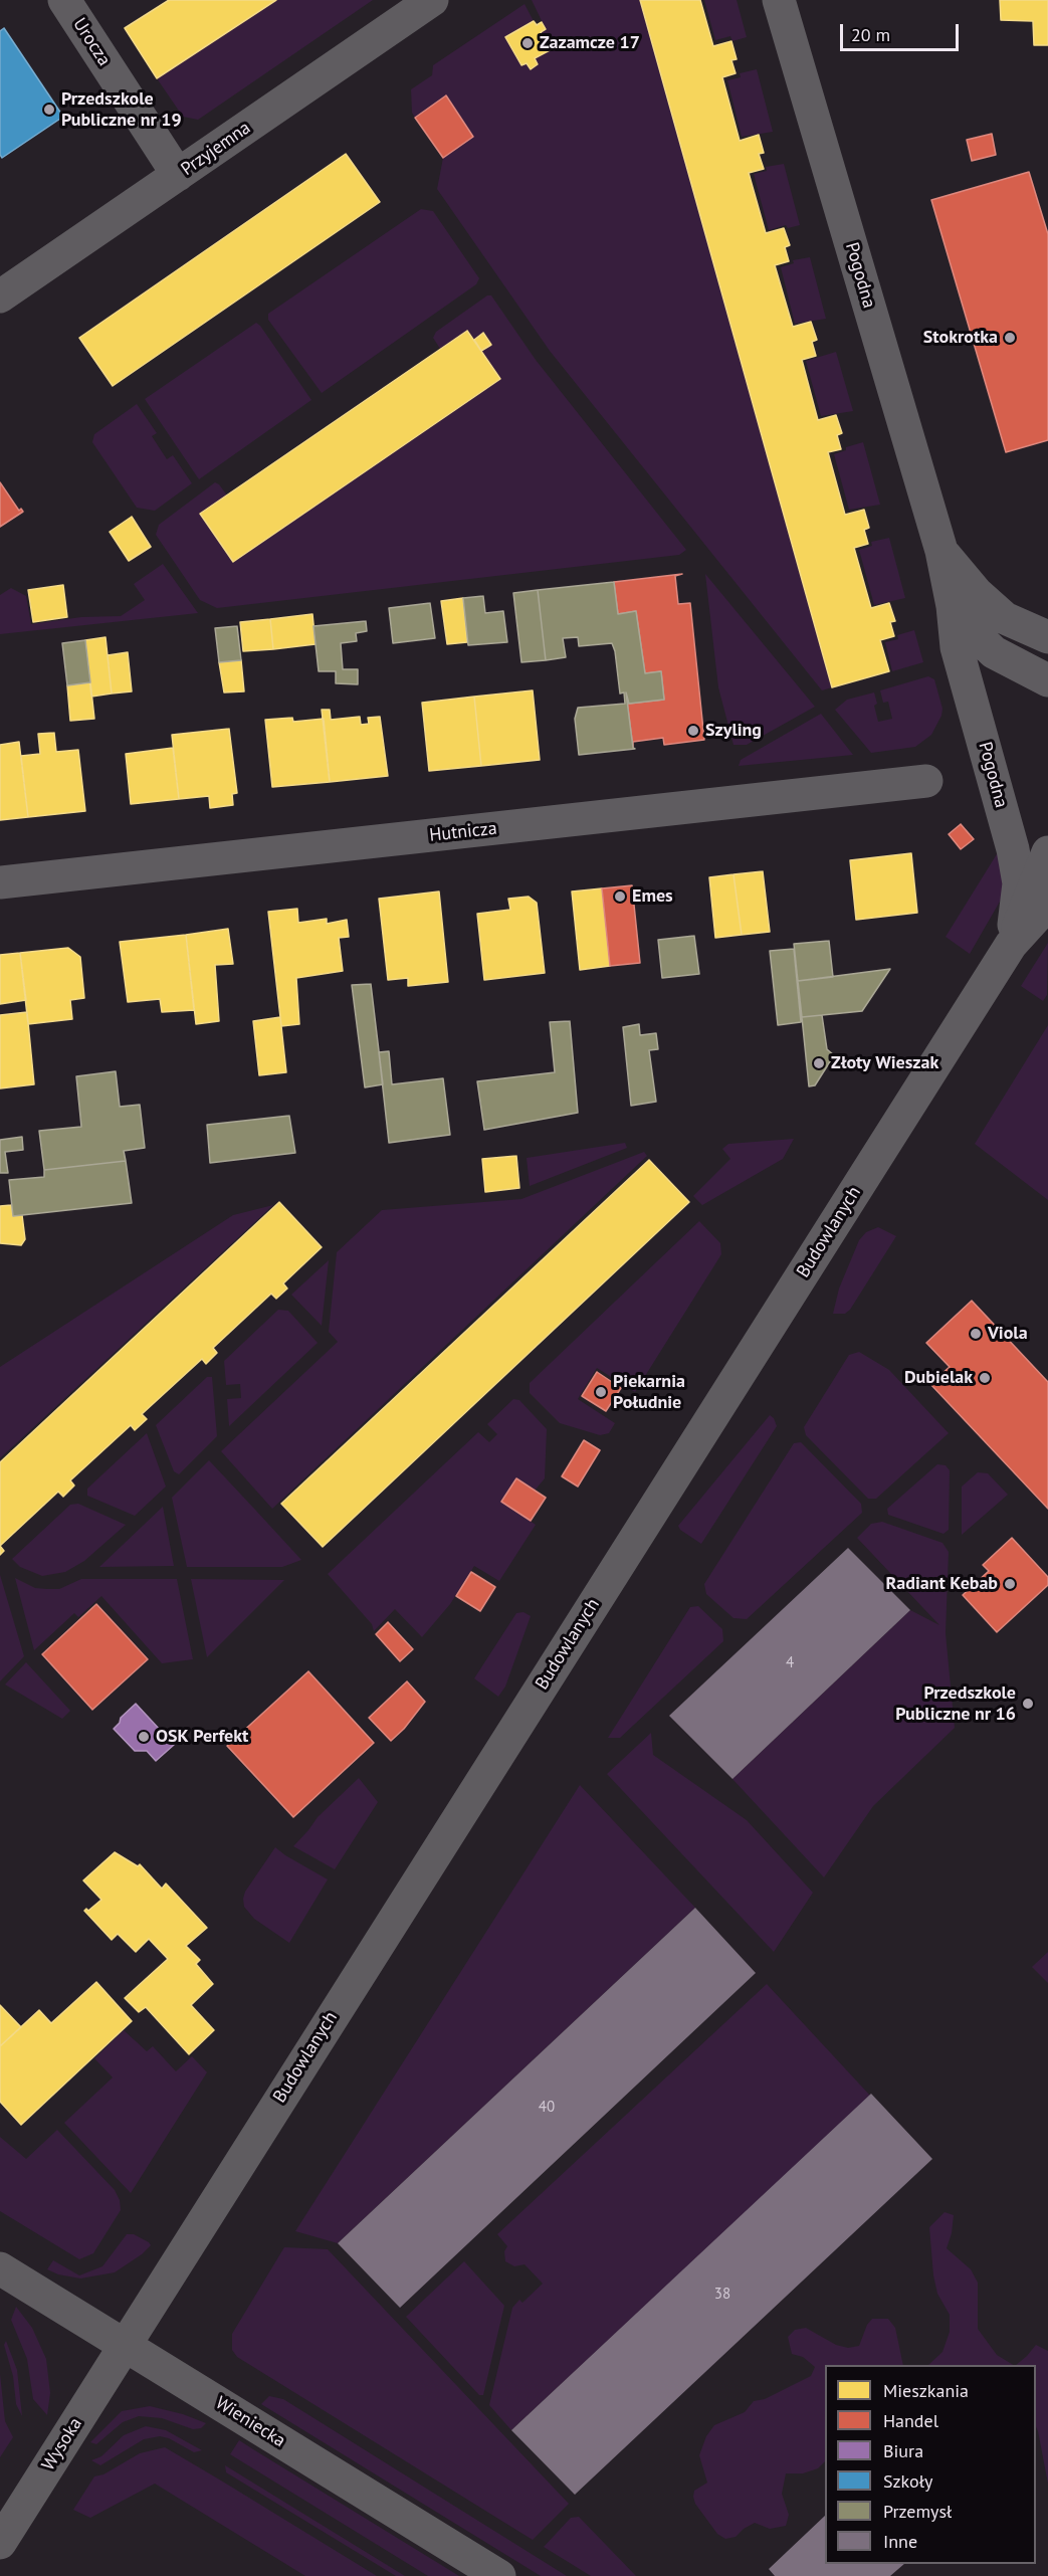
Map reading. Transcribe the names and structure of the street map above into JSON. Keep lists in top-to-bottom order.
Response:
{
  "streets": {
    "street": [
      "Urocza",
      "Przyjemna",
      "Pogodna",
      "Hutnicza",
      "Budowlanych",
      "Wieniecka",
      "Wysoka"
    ]
  },
  "crossings": [
    ["Urocza", "Przyjemna"],
    ["Pogodna", "Budowlanych"],
    ["Budowlanych", "Wieniecka"],
    ["Budowlanych", "Wysoka"],
    ["Wieniecka", "Wysoka"]
  ],
  "places": [
    "Zazamcze 17",
    "Przedszkole Publiczne nr 19",
    "Stokrotka",
    "Szyling",
    "Emes",
    "Złoty Wieszak",
    "Viola",
    "Dubielak",
    "Piekarnia Południe",
    "Radiant Kebab",
    "Przedszkole Publiczne nr 16",
    "OSK Perfekt"
  ],
  "house_numbers": ["4", "40", "38"],
  "legend": [
    "Mieszkania",
    "Handel",
    "Biura",
    "Szkoły",
    "Przemysł",
    "Inne"
  ],
  "scale_bar": "20 m"
}
